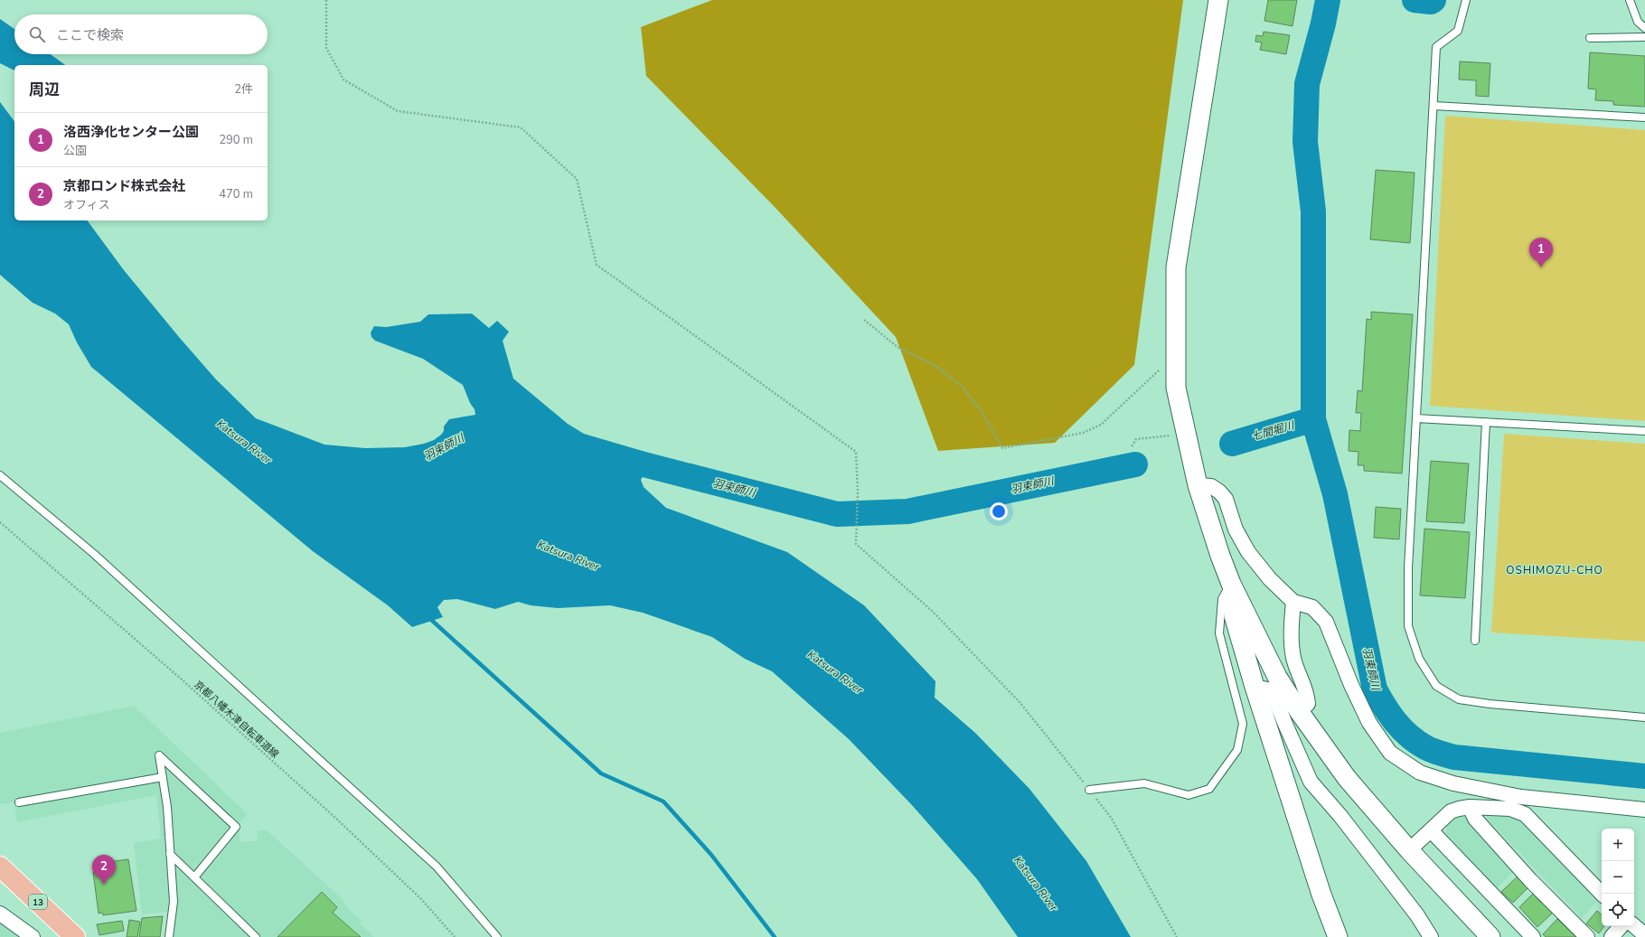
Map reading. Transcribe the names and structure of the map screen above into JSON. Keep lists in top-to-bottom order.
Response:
{
  "streets": {
    "main road": ["13"],
    "path": ["京都八幡木津自転車道線"]
  },
  "districts": ["OSHIMOZU-CHO"],
  "water": ["七間堀川", "Katsura River", "羽束師川"],
  "page": {
    "search": "ここで検索",
    "heading": ["周辺", "2件"],
    "list": [
      {
        "mark": "1",
        "name": "洛西浄化センター公園",
        "note": "公園",
        "value": "290 m"
      },
      {
        "mark": "2",
        "name": "京都ロンド株式会社",
        "note": "オフィス",
        "value": "470 m"
      }
    ],
    "pins": ["1", "2"],
    "map_buttons": ["+", "−"]
  }
}
